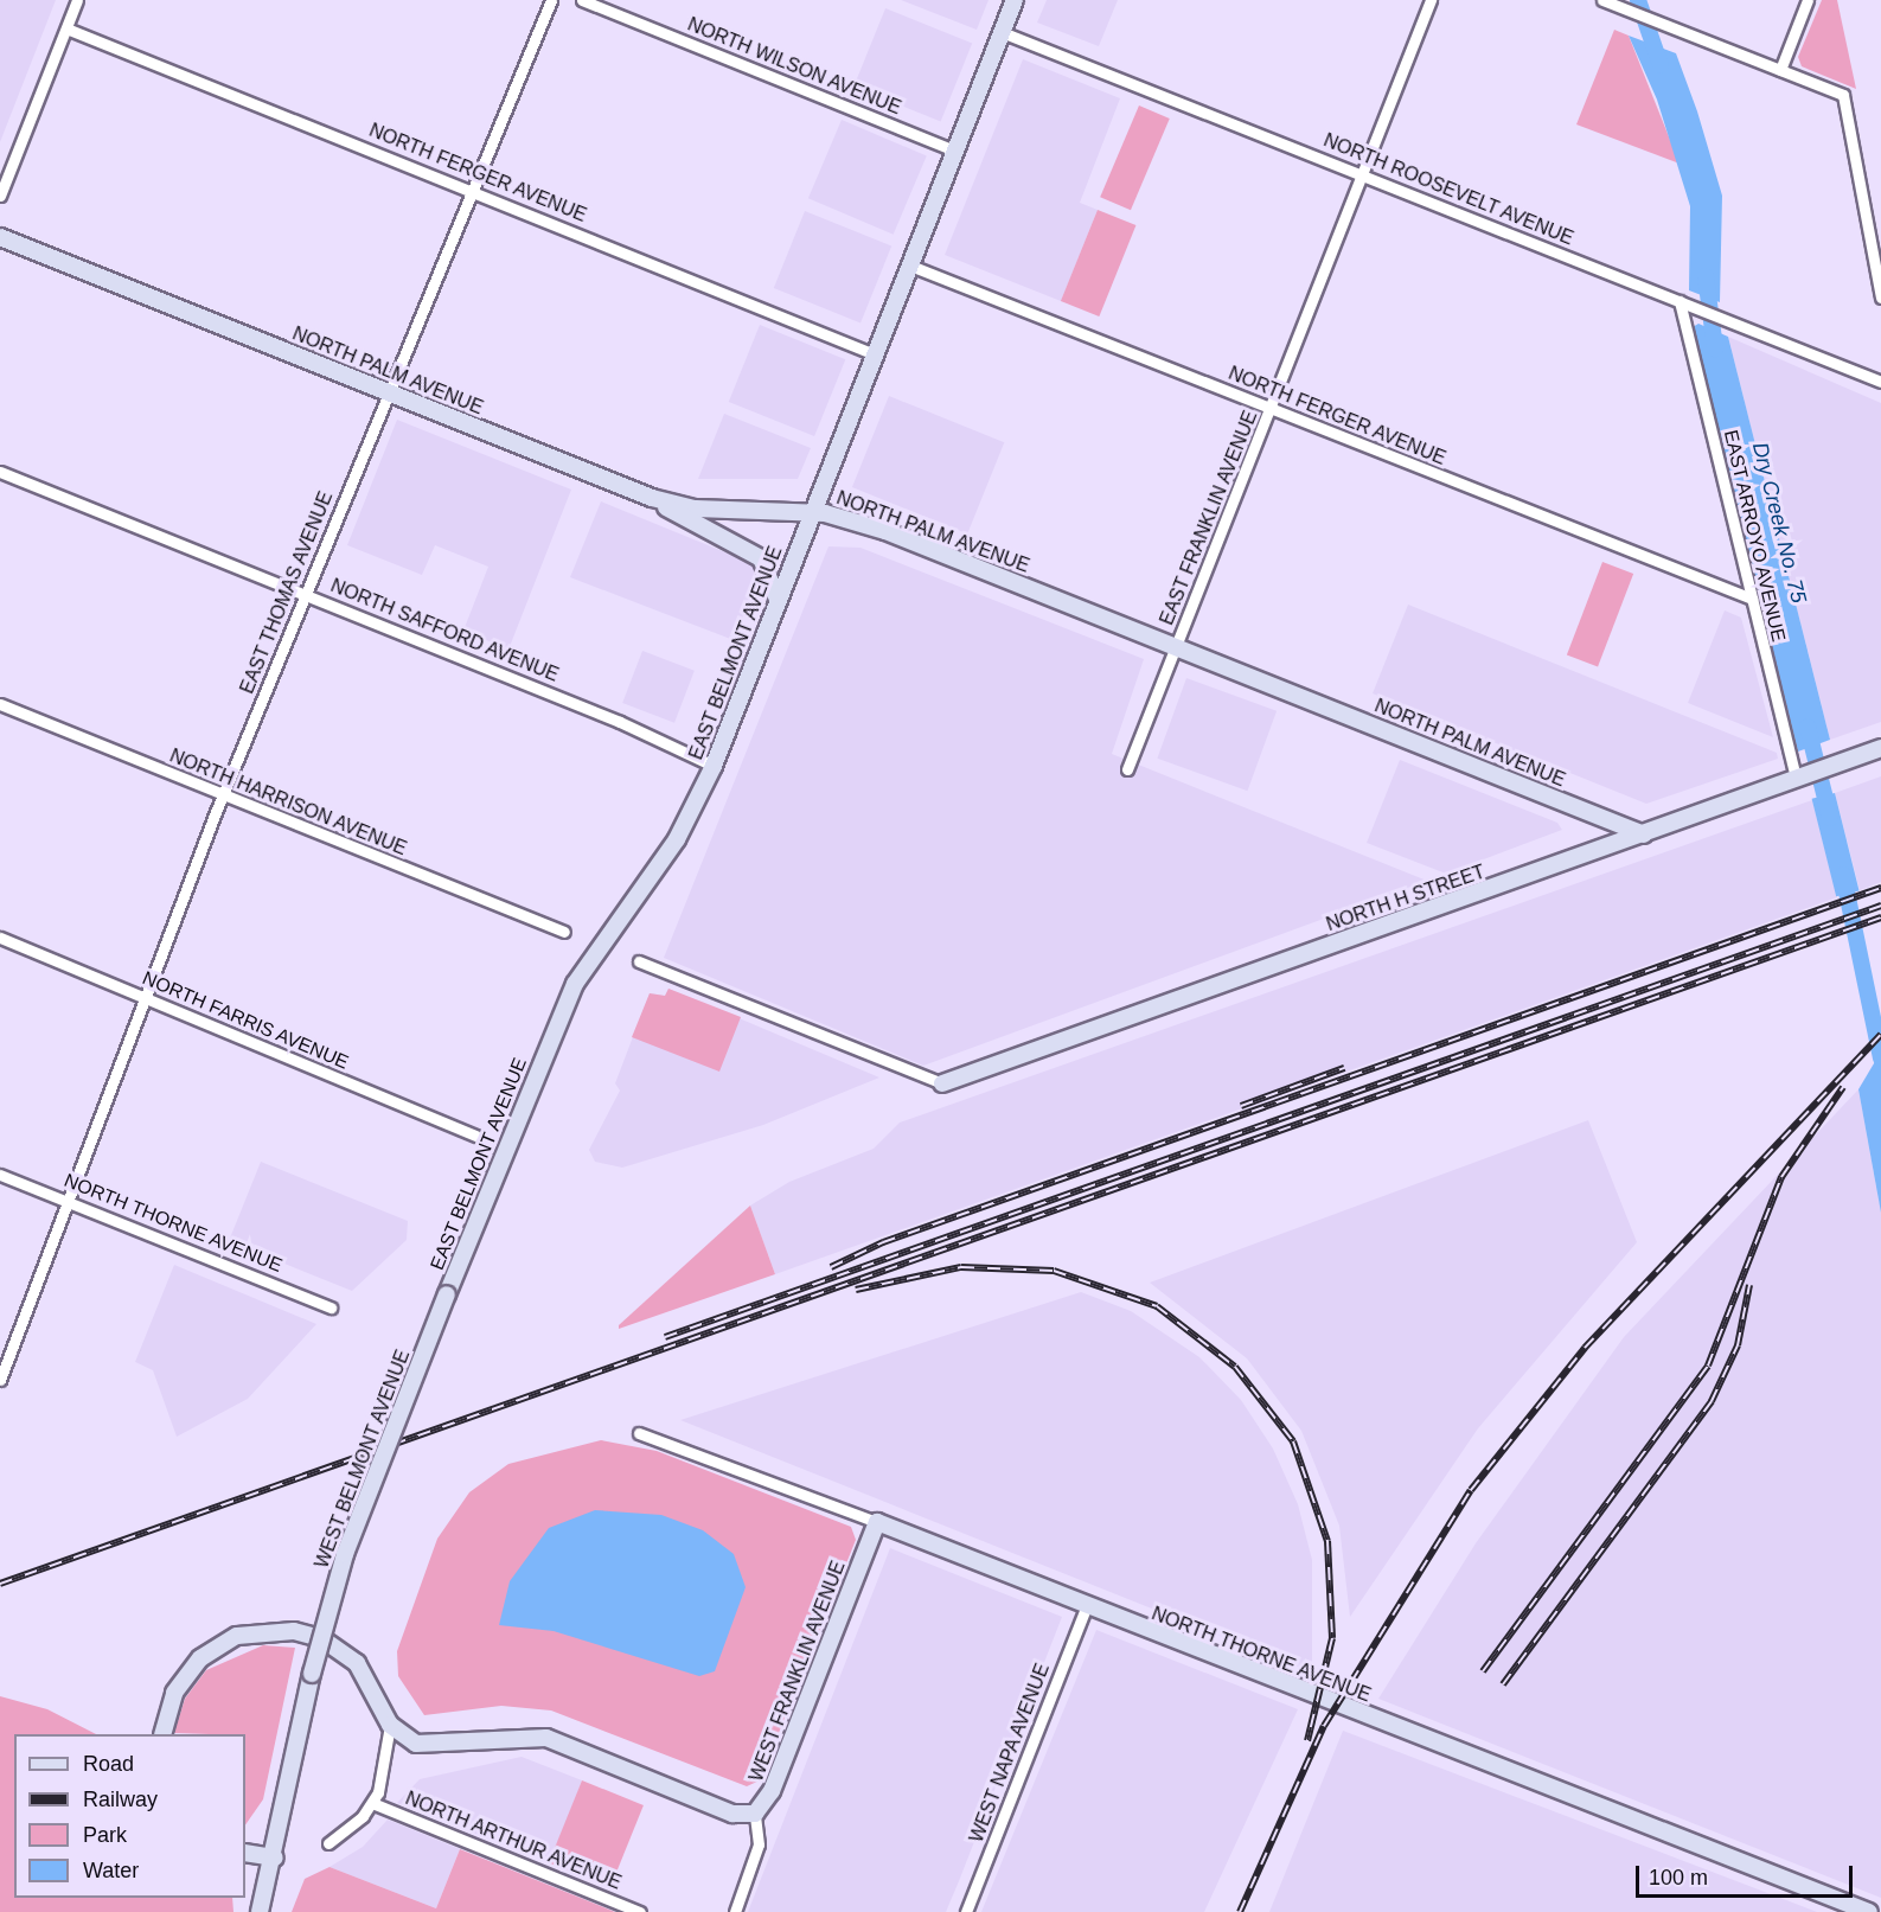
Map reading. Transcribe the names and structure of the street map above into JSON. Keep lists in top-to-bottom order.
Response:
{
  "streets": {
    "main road": [
      "NORTH PALM AVENUE",
      "EAST BELMONT AVENUE",
      "NORTH H STREET",
      "NORTH THORNE AVENUE",
      "WEST BELMONT AVENUE",
      "WEST FRANKLIN AVENUE"
    ],
    "street": [
      "NORTH WILSON AVENUE",
      "NORTH FERGER AVENUE",
      "NORTH ROOSEVELT AVENUE",
      "EAST FRANKLIN AVENUE",
      "EAST ARROYO AVENUE",
      "EAST THOMAS AVENUE",
      "NORTH SAFFORD AVENUE",
      "NORTH HARRISON AVENUE",
      "NORTH FARRIS AVENUE",
      "WEST NAPA AVENUE",
      "NORTH ARTHUR AVENUE"
    ]
  },
  "crossings": [
    ["NORTH WILSON AVENUE", "EAST BELMONT AVENUE"],
    ["NORTH FERGER AVENUE", "EAST FRANKLIN AVENUE"],
    ["NORTH FERGER AVENUE", "EAST ARROYO AVENUE"],
    ["NORTH FERGER AVENUE", "EAST THOMAS AVENUE"],
    ["NORTH FERGER AVENUE", "EAST BELMONT AVENUE"],
    ["NORTH ROOSEVELT AVENUE", "EAST FRANKLIN AVENUE"],
    ["NORTH ROOSEVELT AVENUE", "EAST ARROYO AVENUE"],
    ["NORTH ROOSEVELT AVENUE", "EAST BELMONT AVENUE"],
    ["NORTH PALM AVENUE", "EAST FRANKLIN AVENUE"],
    ["NORTH PALM AVENUE", "EAST THOMAS AVENUE"],
    ["NORTH PALM AVENUE", "EAST BELMONT AVENUE"],
    ["NORTH PALM AVENUE", "NORTH H STREET"],
    ["EAST ARROYO AVENUE", "NORTH H STREET"],
    ["EAST THOMAS AVENUE", "NORTH SAFFORD AVENUE"],
    ["EAST THOMAS AVENUE", "NORTH HARRISON AVENUE"],
    ["EAST THOMAS AVENUE", "NORTH FARRIS AVENUE"],
    ["EAST THOMAS AVENUE", "NORTH THORNE AVENUE"],
    ["NORTH SAFFORD AVENUE", "EAST BELMONT AVENUE"],
    ["EAST BELMONT AVENUE", "WEST BELMONT AVENUE"],
    ["NORTH THORNE AVENUE", "WEST FRANKLIN AVENUE"],
    ["NORTH THORNE AVENUE", "WEST NAPA AVENUE"]
  ],
  "water": ["Dry Creek No. 75"],
  "legend": [
    "Road",
    "Railway",
    "Park",
    "Water"
  ],
  "scale_bar": "100 m"
}
